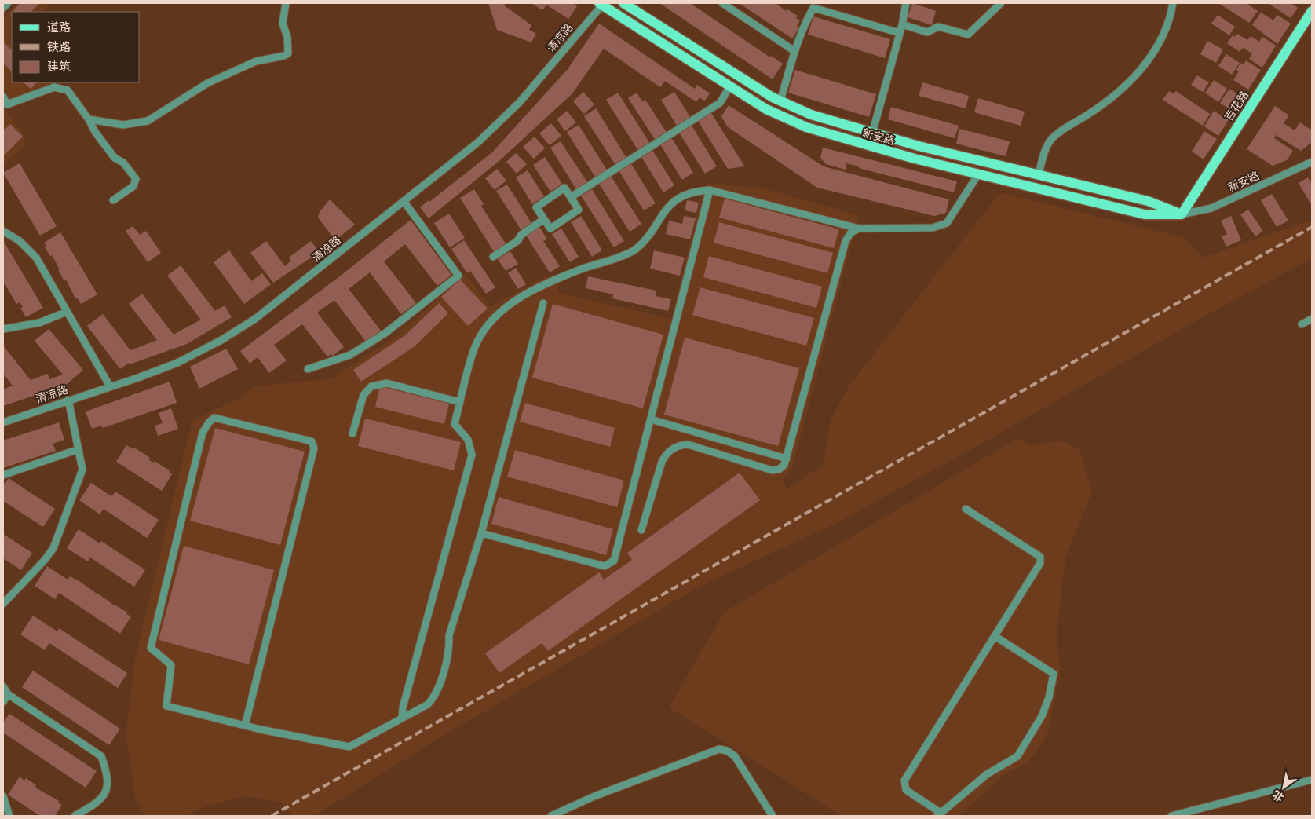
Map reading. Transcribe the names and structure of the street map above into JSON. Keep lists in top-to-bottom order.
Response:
{
  "streets": {
    "main road": ["百花路", "新安路"],
    "street": ["清凉路"]
  },
  "crossings": [
    ["清凉路", "新安路"],
    ["百花路", "新安路"]
  ],
  "legend": ["道路", "铁路", "建筑"],
  "north": "bottom left"
}
